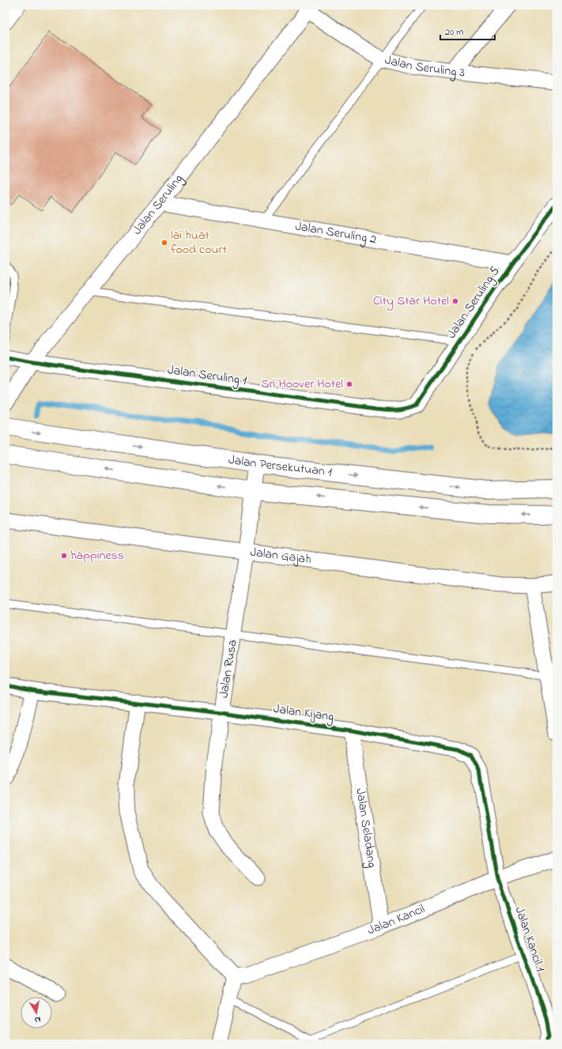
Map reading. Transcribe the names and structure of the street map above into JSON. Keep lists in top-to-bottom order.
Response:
{
  "streets": {
    "highway": ["Jalan Persekutuan 1"],
    "street": [
      "Jalan Seruling 3",
      "Jalan Seruling",
      "Jalan Seruling 2",
      "Jalan Seruling 5",
      "Jalan Seruling 1",
      "Jalan Gajah",
      "Jalan Rusa",
      "Jalan Kijang",
      "Jalan Seladang",
      "Jalan Kancil",
      "Jalan Kancil 1"
    ]
  },
  "crossings": [
    ["Jalan Seruling 3", "Jalan Seruling"],
    ["Jalan Seruling", "Jalan Seruling 2"],
    ["Jalan Seruling", "Jalan Seruling 1"],
    ["Jalan Seruling 2", "Jalan Seruling 5"],
    ["Jalan Seruling 5", "Jalan Seruling 1"],
    ["Jalan Persekutuan 1", "Jalan Rusa"],
    ["Jalan Gajah", "Jalan Rusa"],
    ["Jalan Rusa", "Jalan Kijang"],
    ["Jalan Kijang", "Jalan Seladang"],
    ["Jalan Kijang", "Jalan Kancil"],
    ["Jalan Kijang", "Jalan Kancil 1"],
    ["Jalan Seladang", "Jalan Kancil"],
    ["Jalan Kancil", "Jalan Kancil 1"]
  ],
  "places": [
    "lai huat food court",
    "City Star Hotel",
    "Sri Hoover Hotel",
    "happiness"
  ],
  "scale_bar": "20 m",
  "north": "bottom"
}
